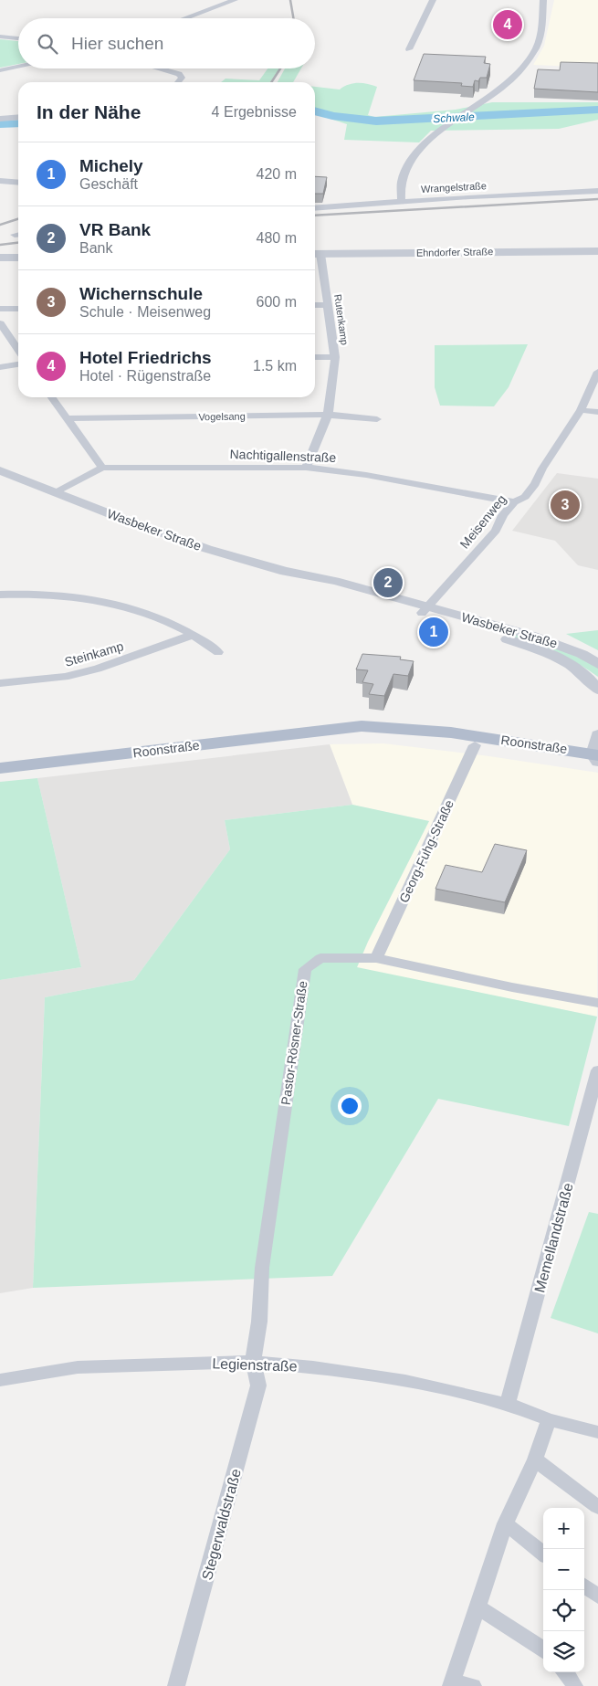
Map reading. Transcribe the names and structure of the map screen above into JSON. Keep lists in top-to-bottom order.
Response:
{
  "streets": {
    "main road": ["Roonstraße"],
    "street": [
      "Wrangelstraße",
      "Ehndorfer Straße",
      "Rutenkamp",
      "Vogelsang",
      "Nachtigallenstraße",
      "Meisenweg",
      "Wasbeker Straße",
      "Steinkamp",
      "Georg-Fuhg-Straße",
      "Pastor-Rösner-Straße",
      "Memellandstraße",
      "Legienstraße",
      "Stegerwaldstraße"
    ]
  },
  "crossings": [
    ["Ehndorfer Straße", "Rutenkamp"],
    ["Rutenkamp", "Vogelsang"],
    ["Rutenkamp", "Nachtigallenstraße"],
    ["Nachtigallenstraße", "Meisenweg"],
    ["Meisenweg", "Wasbeker Straße"],
    ["Roonstraße", "Georg-Fuhg-Straße"],
    ["Georg-Fuhg-Straße", "Pastor-Rösner-Straße"],
    ["Pastor-Rösner-Straße", "Legienstraße"],
    ["Pastor-Rösner-Straße", "Stegerwaldstraße"],
    ["Memellandstraße", "Legienstraße"],
    ["Legienstraße", "Stegerwaldstraße"]
  ],
  "water": ["Schwale"],
  "page": {
    "pins": [
      "4",
      "3",
      "2",
      "1"
    ],
    "search": "Hier suchen",
    "heading": ["In der Nähe", "4 Ergebnisse"],
    "list": [
      {
        "mark": "1",
        "name": "Michely",
        "note": "Geschäft",
        "value": "420 m"
      },
      {
        "mark": "2",
        "name": "VR Bank",
        "note": "Bank",
        "value": "480 m"
      },
      {
        "mark": "3",
        "name": "Wichernschule",
        "note": "Schule · Meisenweg",
        "value": "600 m"
      },
      {
        "mark": "4",
        "name": "Hotel Friedrichs",
        "note": "Hotel · Rügenstraße",
        "value": "1.5 km"
      }
    ],
    "map_buttons": ["+", "−"]
  }
}
